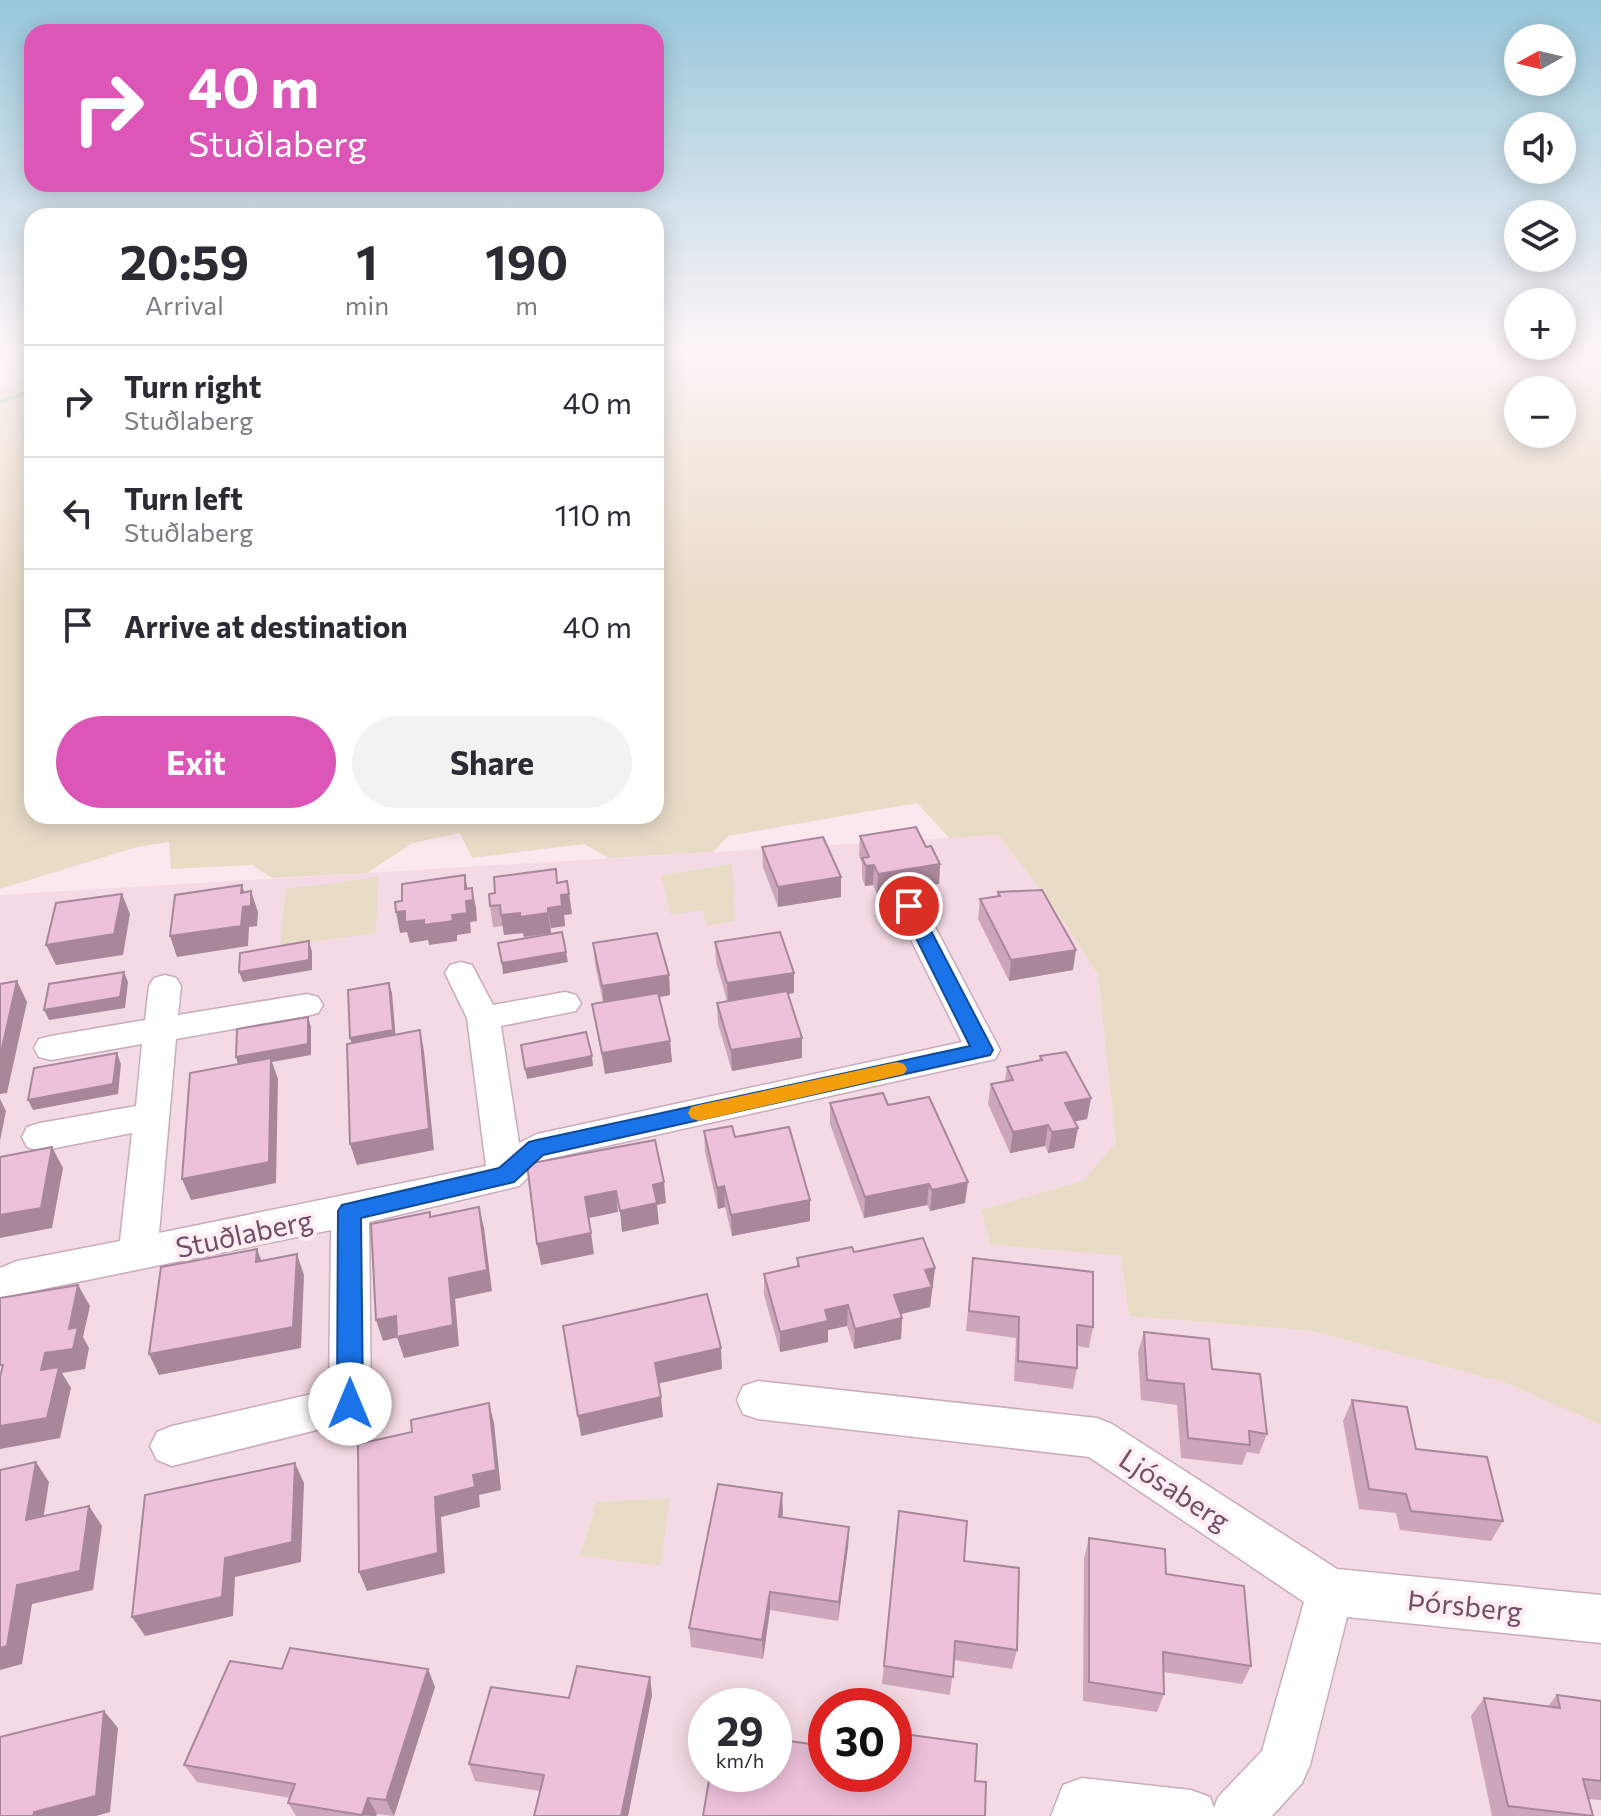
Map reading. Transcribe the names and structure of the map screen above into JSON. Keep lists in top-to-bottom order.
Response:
{
  "streets": {
    "street": ["Stuðlaberg", "Ljósaberg", "Þórsberg"]
  },
  "crossings": [
    ["Ljósaberg", "Þórsberg"]
  ],
  "north": "left",
  "page": {
    "map_buttons": ["+", "−"],
    "turn": ["40 m", "Stuðlaberg"],
    "eta": [
      "20:59",
      "Arrival",
      "1",
      "min",
      "190",
      "m"
    ],
    "list": [
      {
        "name": "Turn right",
        "note": "Stuðlaberg",
        "value": "40 m"
      },
      {
        "name": "Turn left",
        "note": "Stuðlaberg",
        "value": "110 m"
      },
      {
        "name": "Arrive at destination",
        "value": "40 m"
      }
    ],
    "buttons": ["Exit", "Share"],
    "speed": "29 km/h",
    "limit": "30"
  }
}
